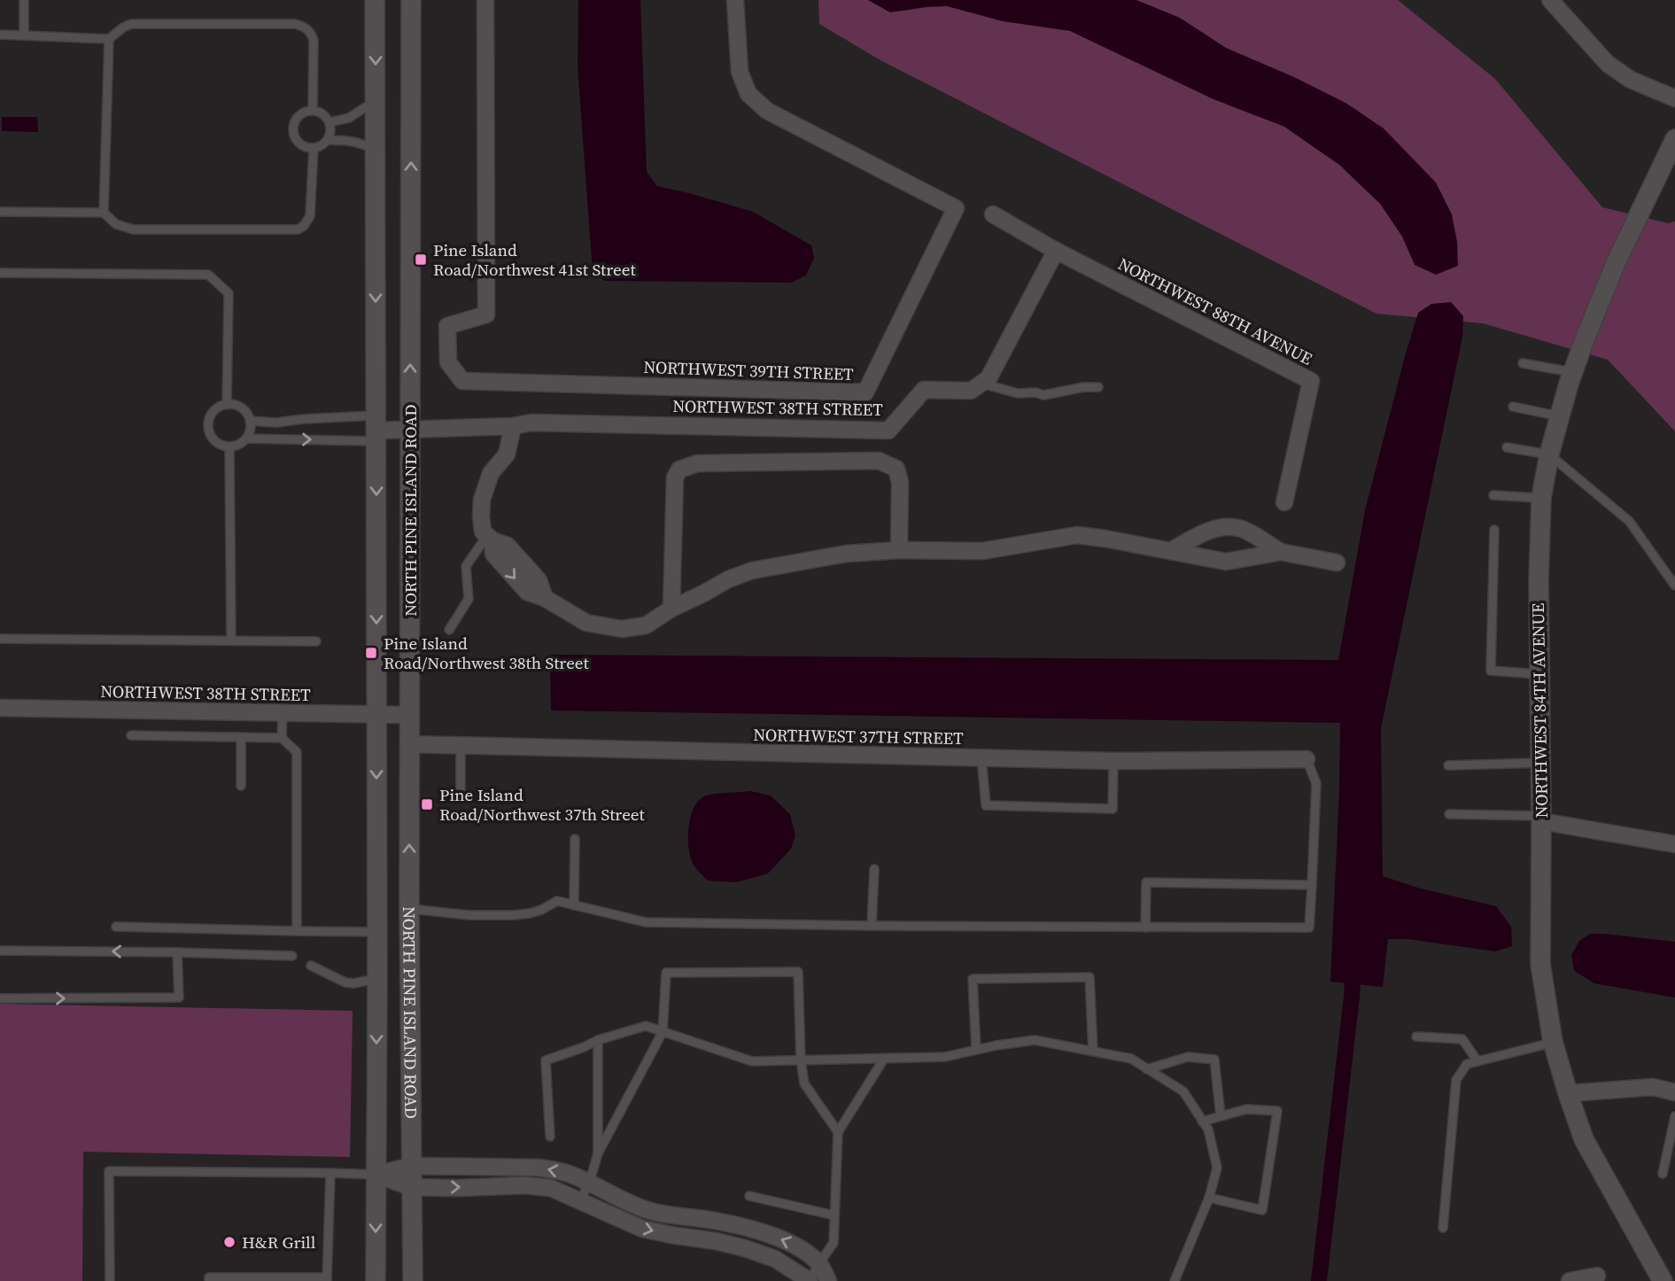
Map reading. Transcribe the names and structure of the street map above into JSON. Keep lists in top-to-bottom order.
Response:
{
  "streets": {
    "main road": ["NORTH PINE ISLAND ROAD", "NORTHWEST 84TH AVENUE"],
    "street": [
      "NORTHWEST 88TH AVENUE",
      "NORTHWEST 39TH STREET",
      "NORTHWEST 38TH STREET",
      "NORTHWEST 37TH STREET"
    ]
  },
  "crossings": [
    ["NORTHWEST 38TH STREET", "NORTH PINE ISLAND ROAD"],
    ["NORTH PINE ISLAND ROAD", "NORTHWEST 37TH STREET"]
  ],
  "places": {
    "transit": ["Pine Island Road/Northwest 41st Street", "Pine Island Road/Northwest 38th Street", "Pine Island Road/Northwest 37th Street"],
    "other": ["H&R Grill"]
  }
}
